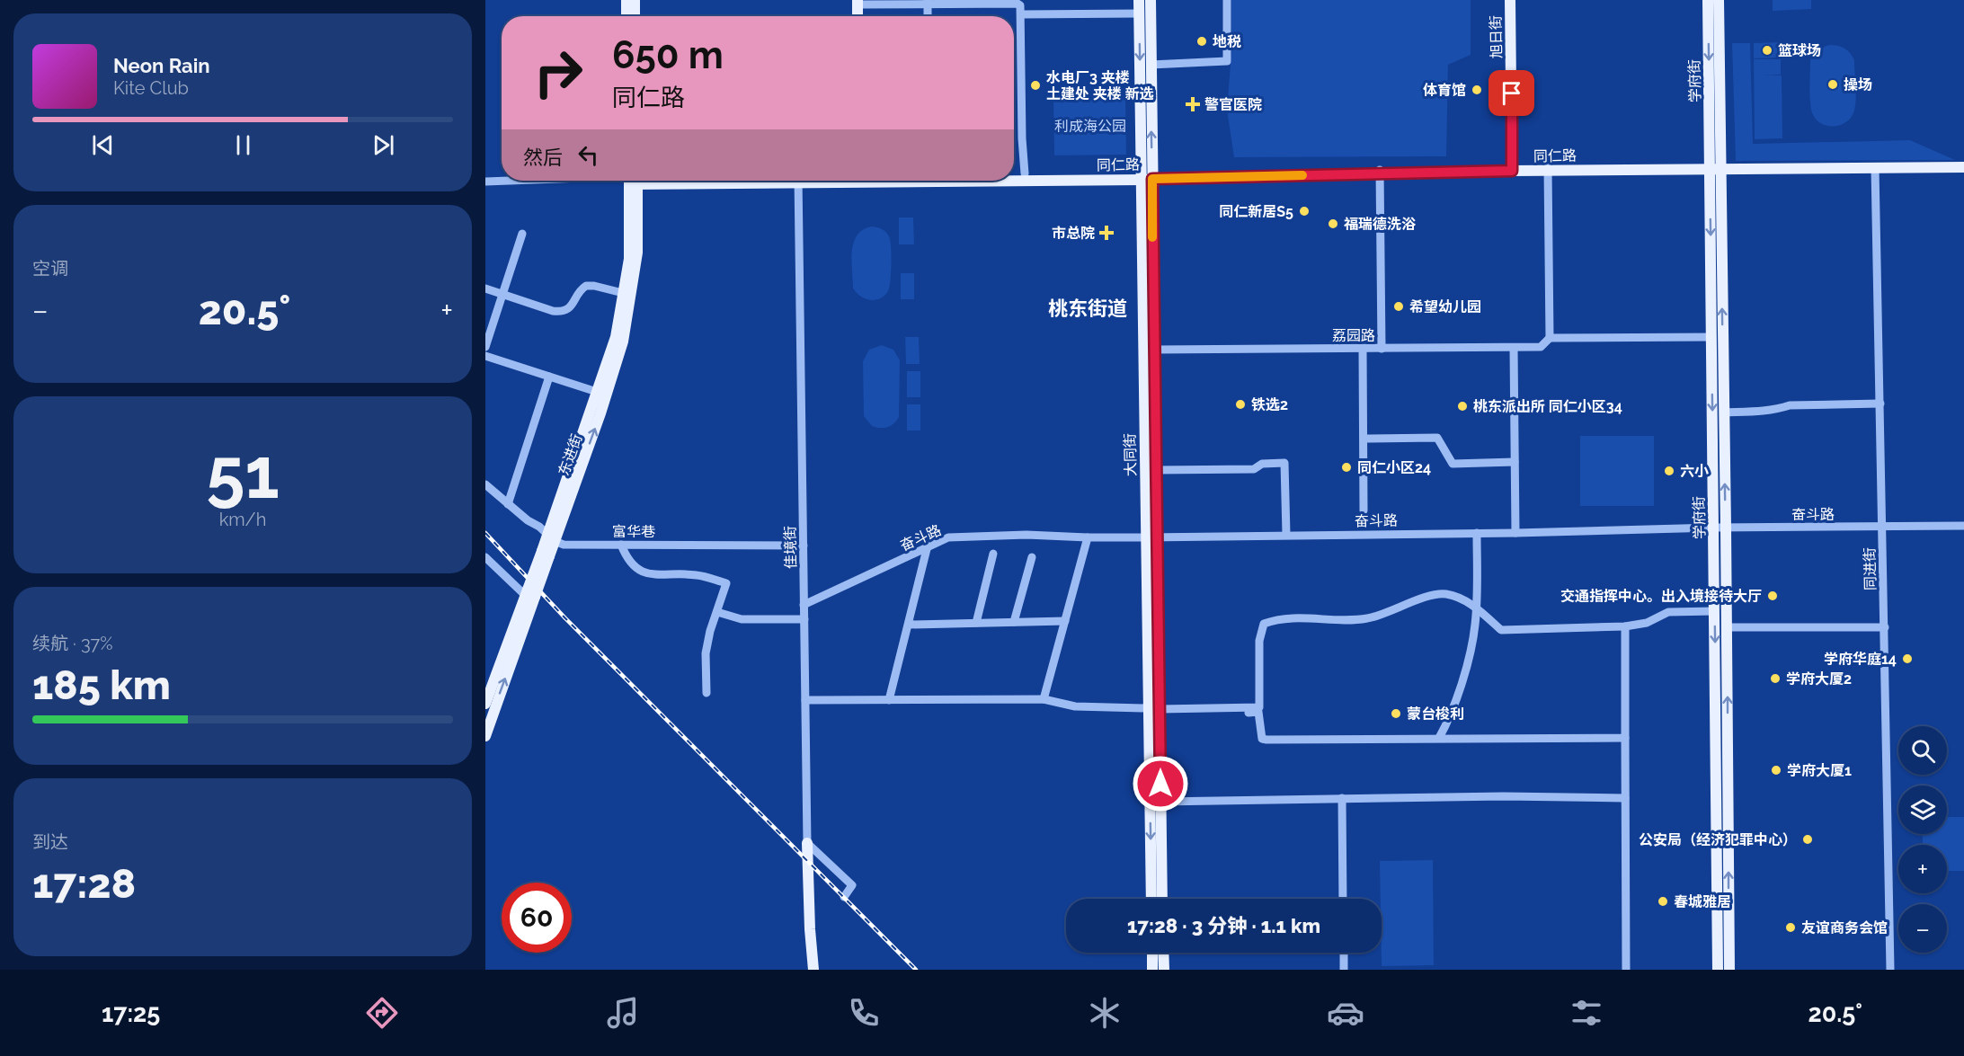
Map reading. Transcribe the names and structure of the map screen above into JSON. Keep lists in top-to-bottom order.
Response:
{
  "streets": {
    "main road": [
      "旭日街",
      "学府街",
      "同仁路",
      "东进街",
      "大同街"
    ],
    "street": [
      "荔园路",
      "奋斗路",
      "富华巷",
      "佳境街",
      "同进街"
    ]
  },
  "crossings": [
    ["旭日街", "同仁路"],
    ["学府街", "同仁路"],
    ["学府街", "奋斗路"],
    ["同仁路", "大同街"],
    ["同仁路", "同进街"],
    ["荔园路", "大同街"],
    ["东进街", "富华巷"],
    ["大同街", "奋斗路"],
    ["奋斗路", "佳境街"],
    ["奋斗路", "同进街"],
    ["富华巷", "佳境街"]
  ],
  "districts": ["桃东街道"],
  "parks": ["利成海公园"],
  "places": {
    "other": [
      "地税",
      "篮球场",
      "操场",
      "水电厂3 夹楼 土建处 夹楼 新选",
      "体育馆",
      "同仁新居S5",
      "福瑞德洗浴",
      "希望幼儿园",
      "铁选2",
      "桃东派出所 同仁小区34",
      "同仁小区24",
      "六小",
      "交通指挥中心。出入境接待大厅",
      "学府华庭14",
      "学府大厦2",
      "蒙台梭利",
      "学府大厦1",
      "公安局（经济犯罪中心）",
      "春城雅居",
      "友谊商务会馆"
    ],
    "health": ["警官医院", "市总院"]
  },
  "page": {
    "turn": ["650 m", "同仁路"],
    "song": ["Neon Rain", "Kite Club"],
    "then": "然后",
    "tile": [
      "空调",
      ["51", "km/h"],
      ["续航 · 37%", "185 km"],
      ["到达", "17:28"]
    ],
    "heat": ["−", "20.5°", "+"],
    "map_buttons": ["+", "−"],
    "limit": "60",
    "trip": "17:28 · 3 分钟 · 1.1 km",
    "tabs": ["17:25", "20.5°"]
  }
}
